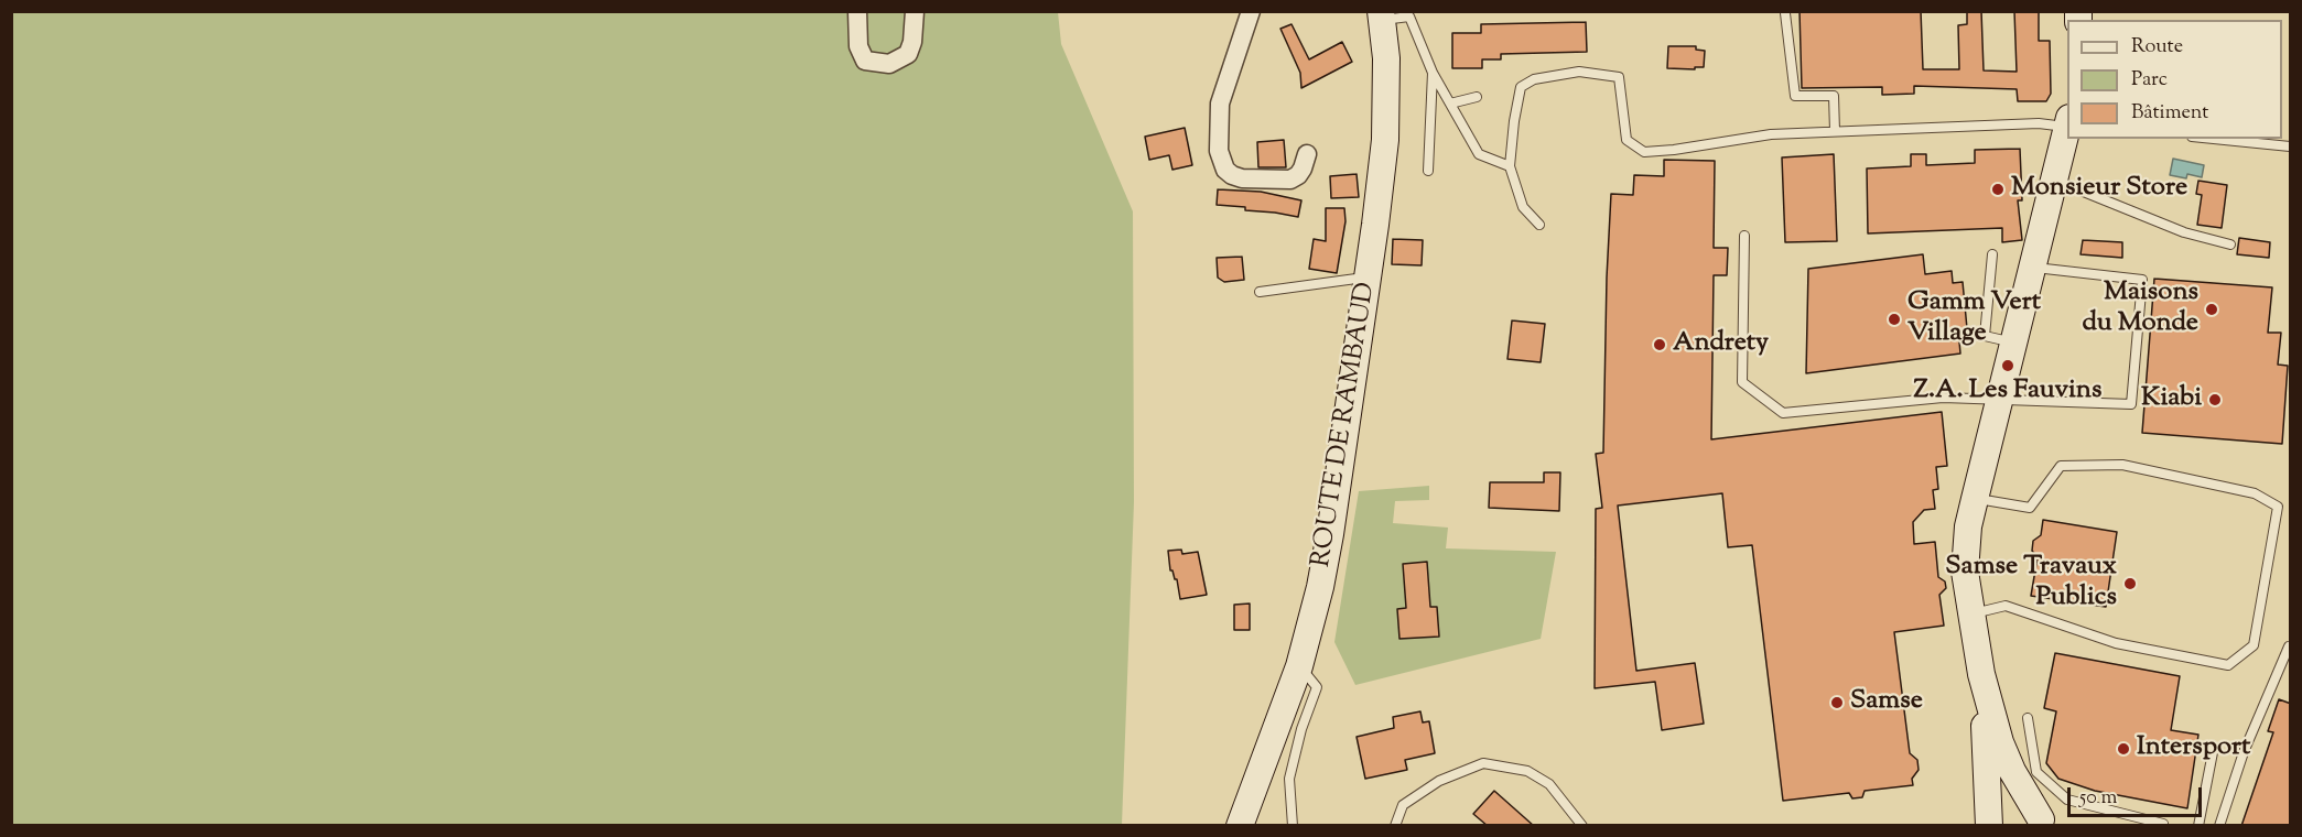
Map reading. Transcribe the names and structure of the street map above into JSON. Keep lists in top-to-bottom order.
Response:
{
  "streets": {
    "street": ["ROUTE DE RAMBAUD"]
  },
  "places": [
    "Monsieur Store",
    "Maisons du Monde",
    "Gamm Vert Village",
    "Andrety",
    "Z.A. Les Fauvins",
    "Kiabi",
    "Samse Travaux Publics",
    "Samse",
    "Intersport"
  ],
  "legend": ["Route", "Parc", "Bâtiment"],
  "scale_bar": "50 m"
}
